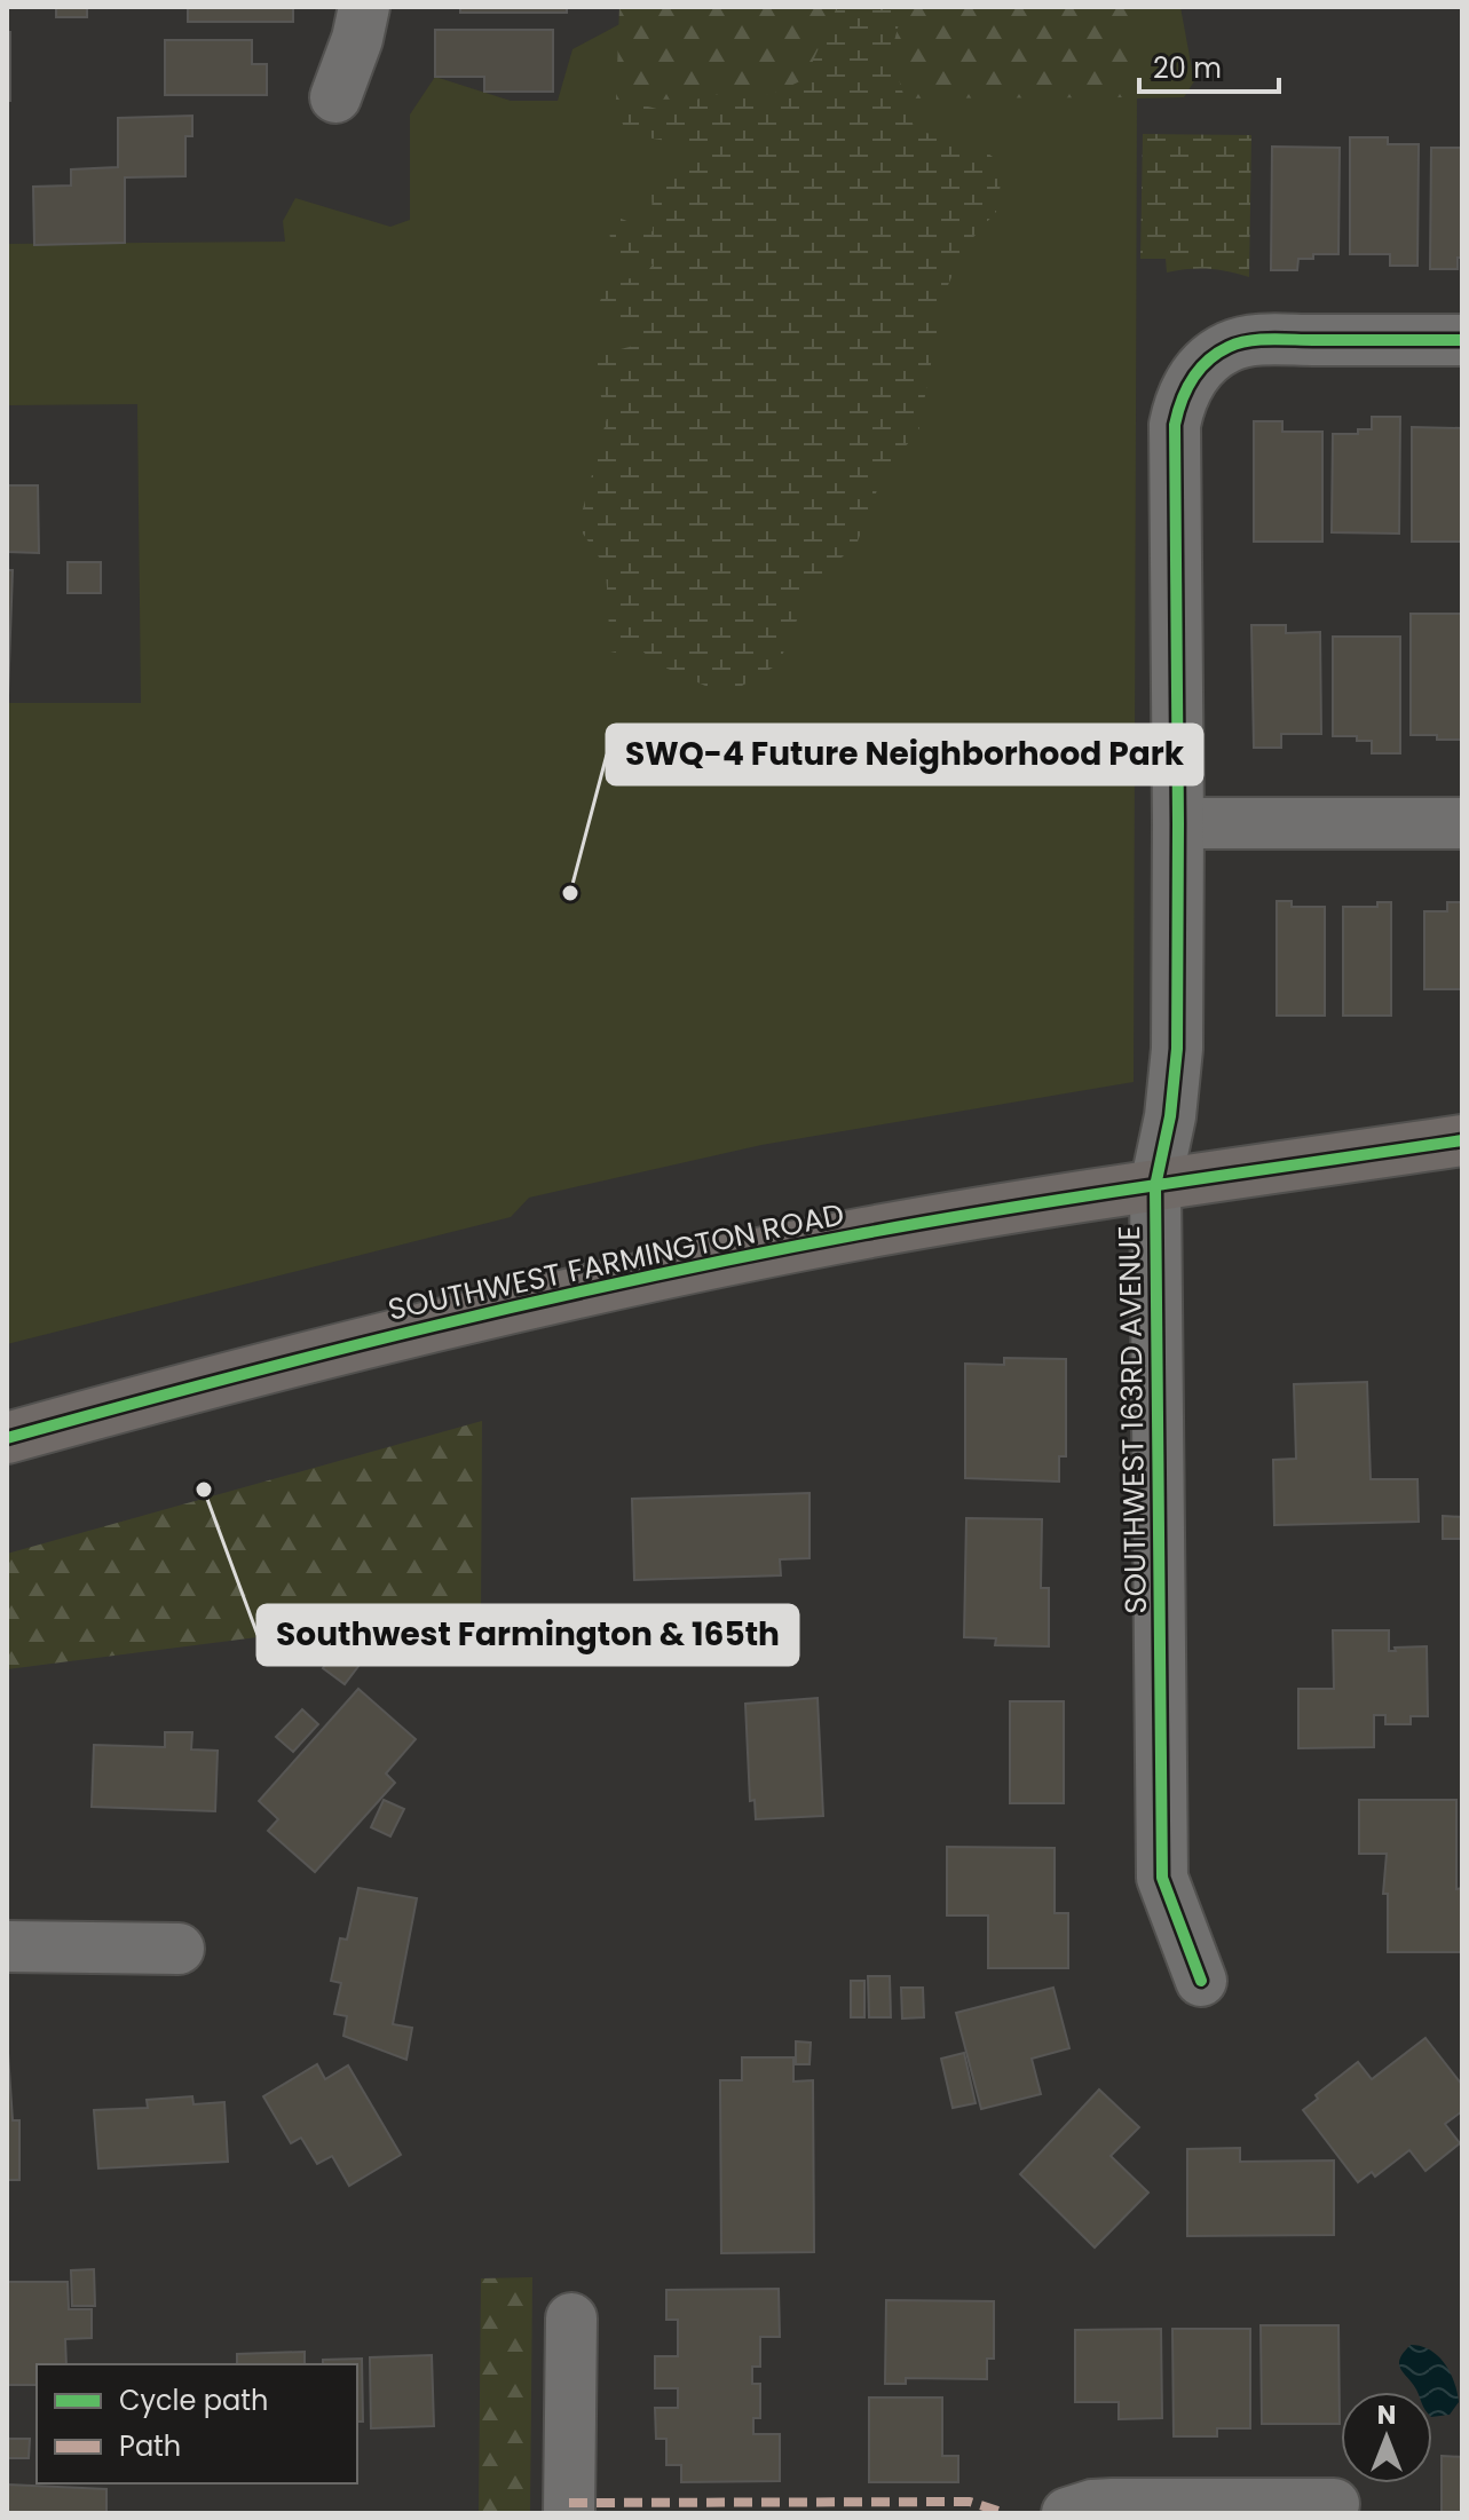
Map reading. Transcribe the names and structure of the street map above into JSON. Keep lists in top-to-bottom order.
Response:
{
  "streets": {
    "main road": ["SOUTHWEST FARMINGTON ROAD"],
    "street": ["SOUTHWEST 163RD AVENUE"]
  },
  "crossings": [
    ["SOUTHWEST FARMINGTON ROAD", "SOUTHWEST 163RD AVENUE"]
  ],
  "places": ["SWQ-4 Future Neighborhood Park", "Southwest Farmington & 165th"],
  "legend": ["Cycle path", "Path"],
  "scale_bar": "20 m",
  "north": "top"
}
